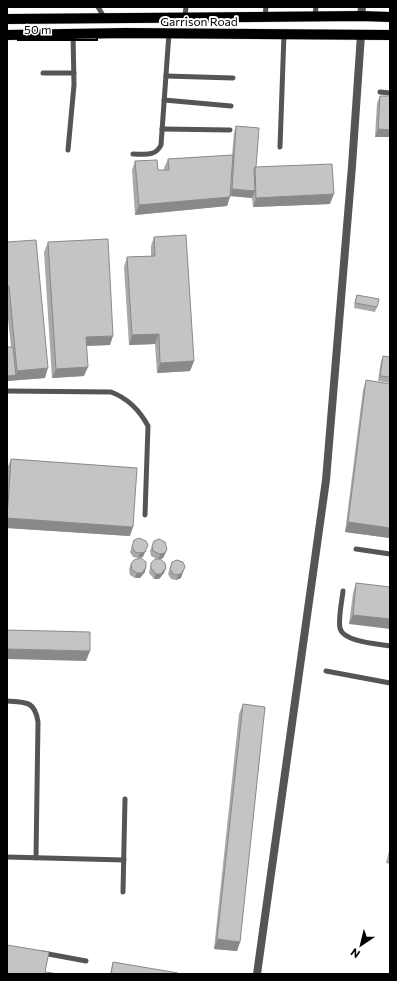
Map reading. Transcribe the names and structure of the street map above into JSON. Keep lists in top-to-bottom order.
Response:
{
  "streets": {
    "main road": ["Garrison Road"]
  },
  "scale_bar": "50 m",
  "north": "bottom left"
}
